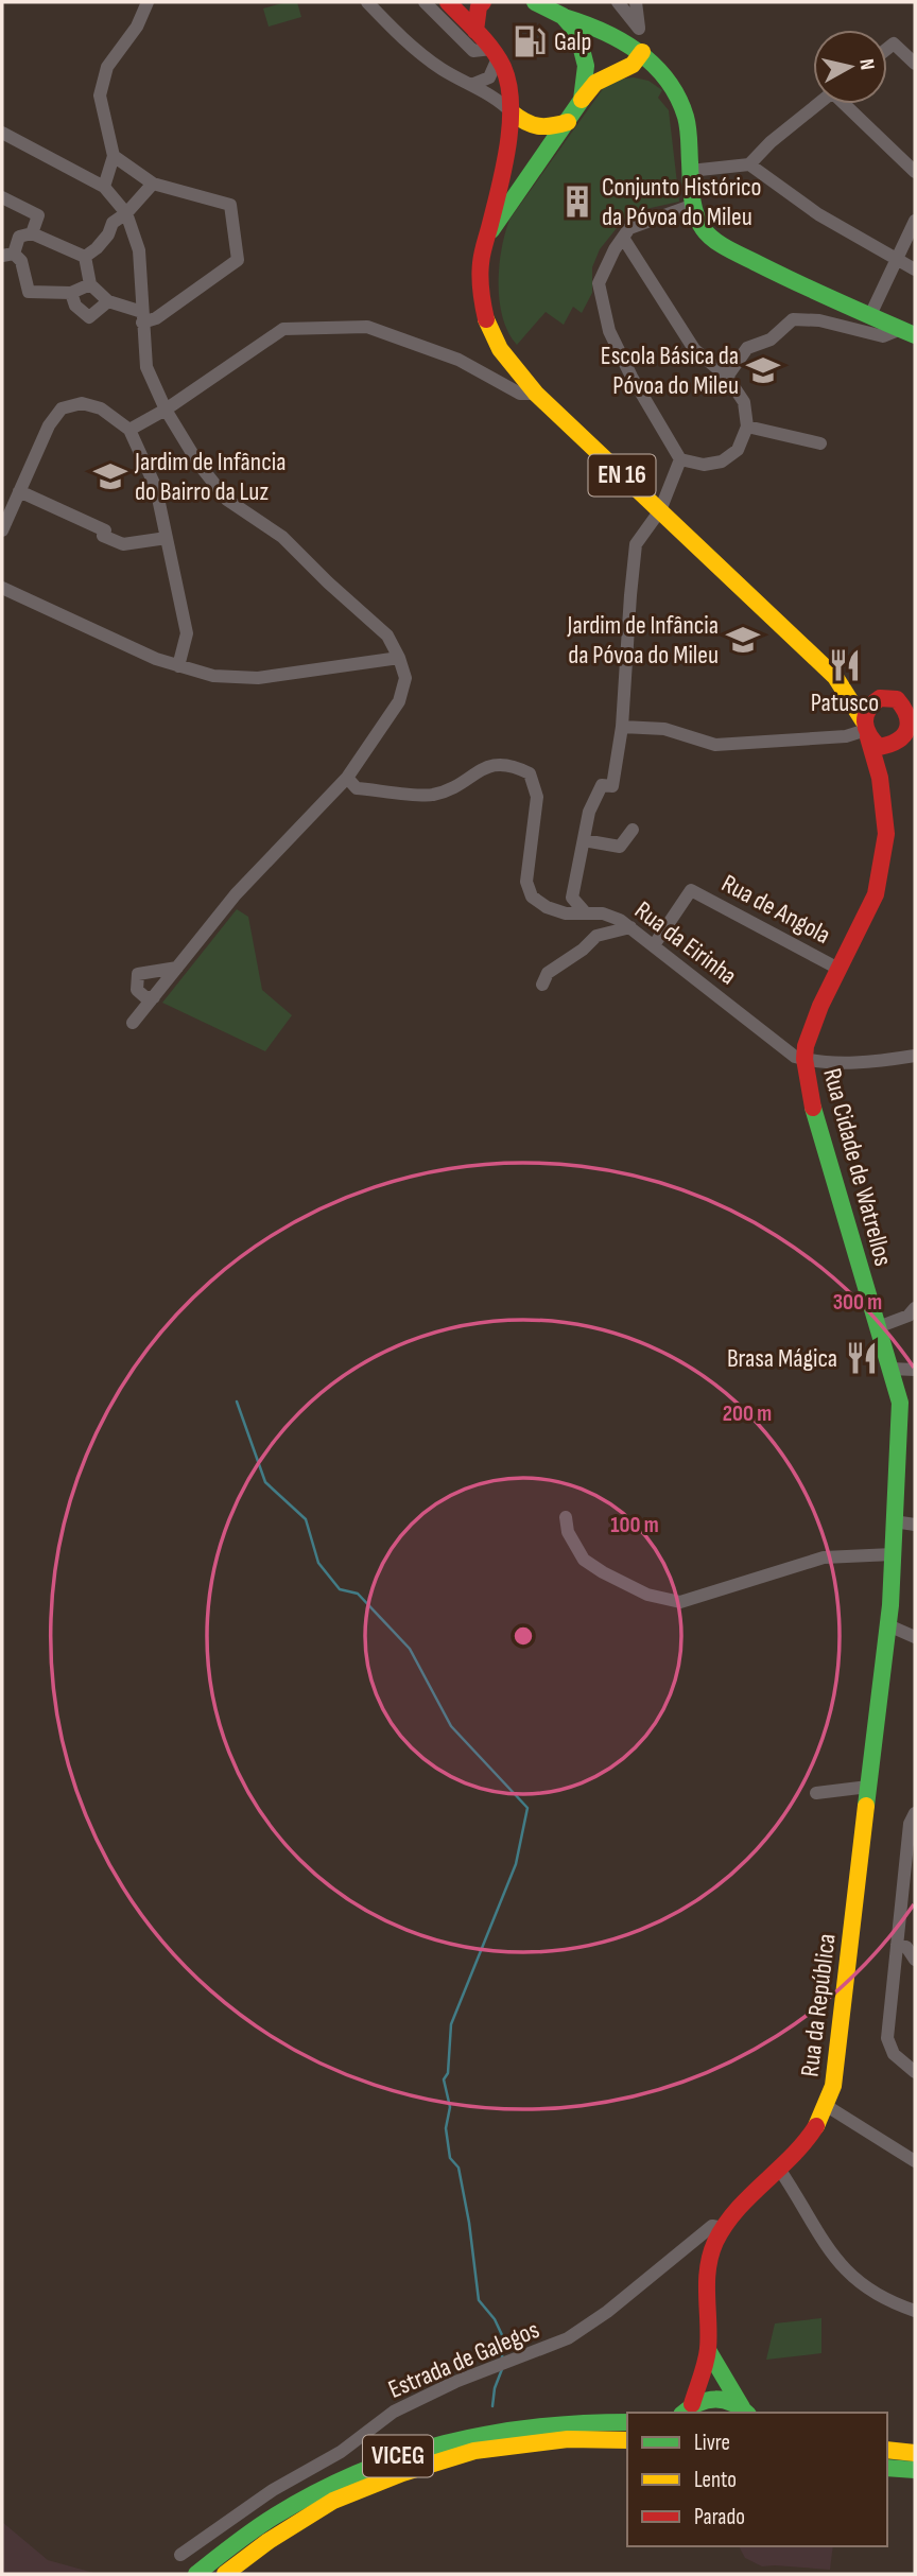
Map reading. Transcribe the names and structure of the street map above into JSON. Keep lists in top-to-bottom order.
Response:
{
  "streets": {
    "main road": [
      "EN 16",
      "Rua Cidade de Watrellos",
      "Rua da República",
      "VICEG"
    ],
    "street": ["Rua de Angola", "Rua da Eirinha", "Estrada de Galegos"]
  },
  "crossings": [
    ["EN 16", "Rua Cidade de Watrellos"],
    ["Rua de Angola", "Rua da Eirinha"],
    ["Rua de Angola", "Rua Cidade de Watrellos"],
    ["Rua da Eirinha", "Rua Cidade de Watrellos"],
    ["Rua Cidade de Watrellos", "Rua da República"],
    ["Rua da República", "Estrada de Galegos"]
  ],
  "places": {
    "fuel station": ["Galp"],
    "building": ["Conjunto Histórico da Póvoa do Mileu"],
    "school or university": ["Escola Básica da Póvoa do Mileu", "Jardim de Infância do Bairro da Luz", "Jardim de Infância da Póvoa do Mileu"],
    "restaurant": ["Patusco", "Brasa Mágica"]
  },
  "legend": ["Livre", "Lento", "Parado"],
  "north": "right",
  "rings": ["300 m", "200 m", "100 m"]
}
